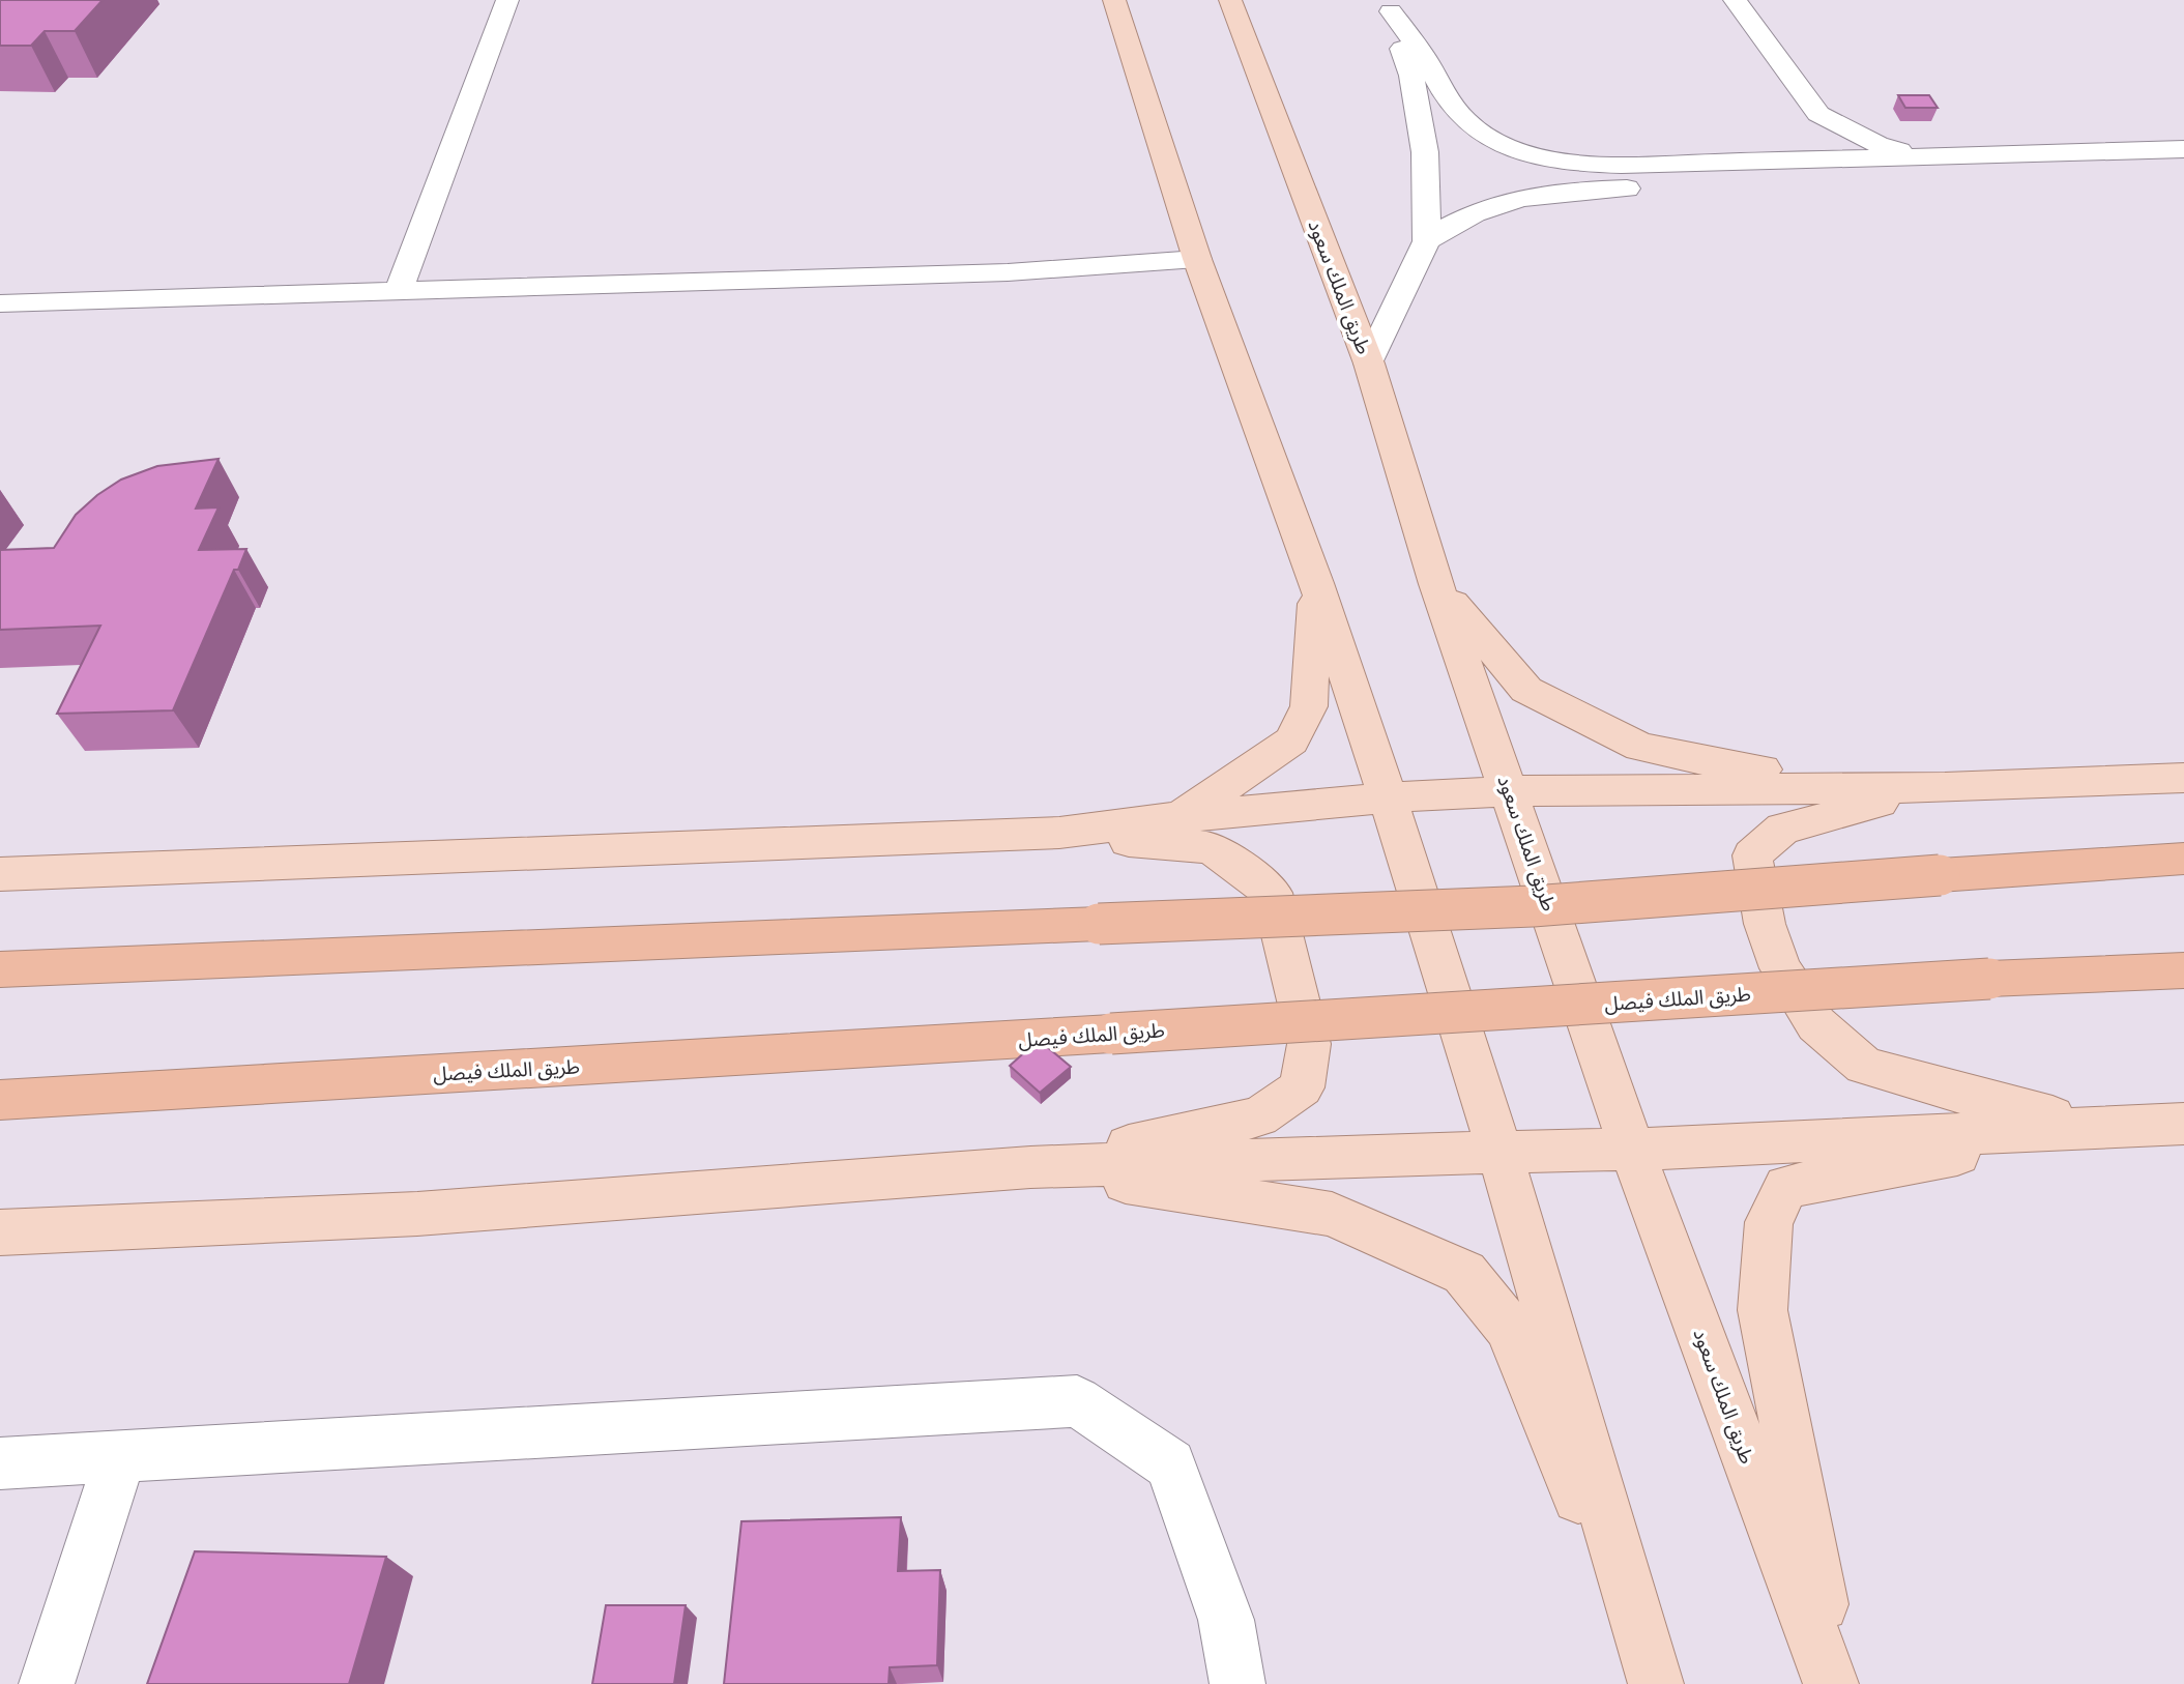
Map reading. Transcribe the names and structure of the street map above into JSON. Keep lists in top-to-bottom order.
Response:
{
  "streets": {
    "highway": ["طريق الملك فيصل"],
    "main road": ["طريق الملك سعود"]
  }
}
